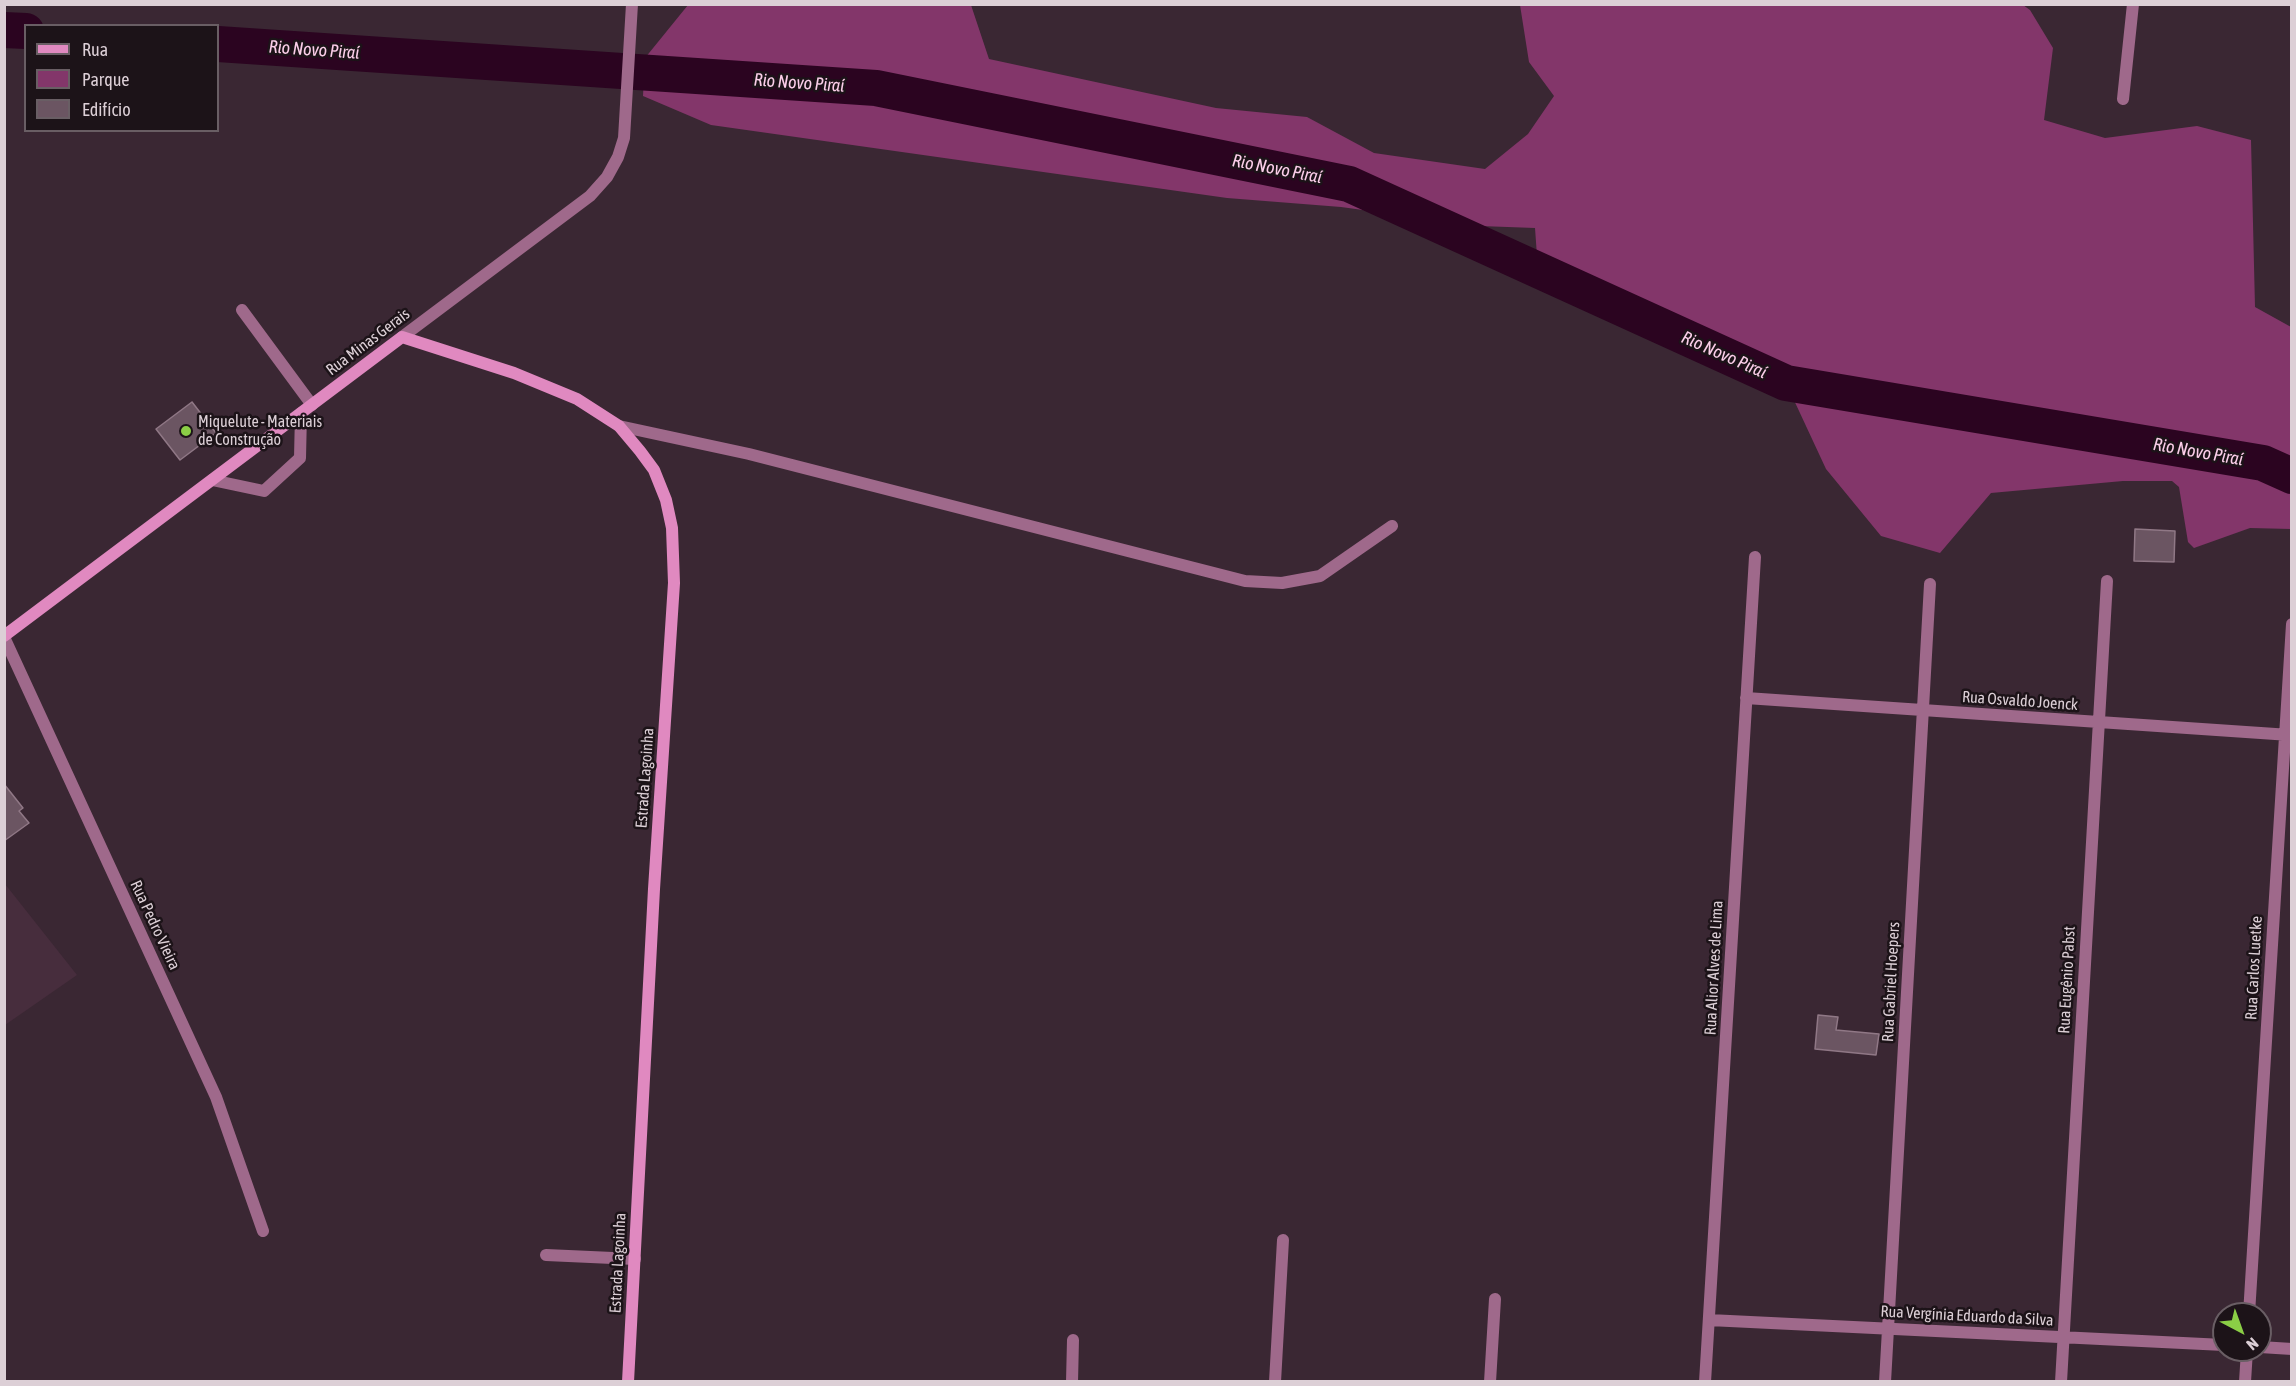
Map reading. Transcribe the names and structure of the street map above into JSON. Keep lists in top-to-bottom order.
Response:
{
  "streets": {
    "main road": ["Rua Minas Gerais", "Estrada Lagoinha"],
    "street": [
      "Rua Osvaldo Joenck",
      "Rua Pedro Vieira",
      "Rua Alior Alves de Lima",
      "Rua Carlos Luetke",
      "Rua Eugênio Pabst",
      "Rua Gabriel Hoepers",
      "Rua Vergínia Eduardo da Silva"
    ]
  },
  "crossings": [
    ["Rua Minas Gerais", "Estrada Lagoinha"],
    ["Rua Minas Gerais", "Rua Pedro Vieira"],
    ["Rua Osvaldo Joenck", "Rua Alior Alves de Lima"],
    ["Rua Osvaldo Joenck", "Rua Carlos Luetke"],
    ["Rua Osvaldo Joenck", "Rua Eugênio Pabst"],
    ["Rua Osvaldo Joenck", "Rua Gabriel Hoepers"],
    ["Rua Alior Alves de Lima", "Rua Vergínia Eduardo da Silva"],
    ["Rua Eugênio Pabst", "Rua Vergínia Eduardo da Silva"],
    ["Rua Gabriel Hoepers", "Rua Vergínia Eduardo da Silva"]
  ],
  "water": ["Rio Novo Piraí"],
  "places": ["Miquelute - Materiais de Construção"],
  "legend": ["Rua", "Parque", "Edifício"],
  "north": "bottom right"
}
